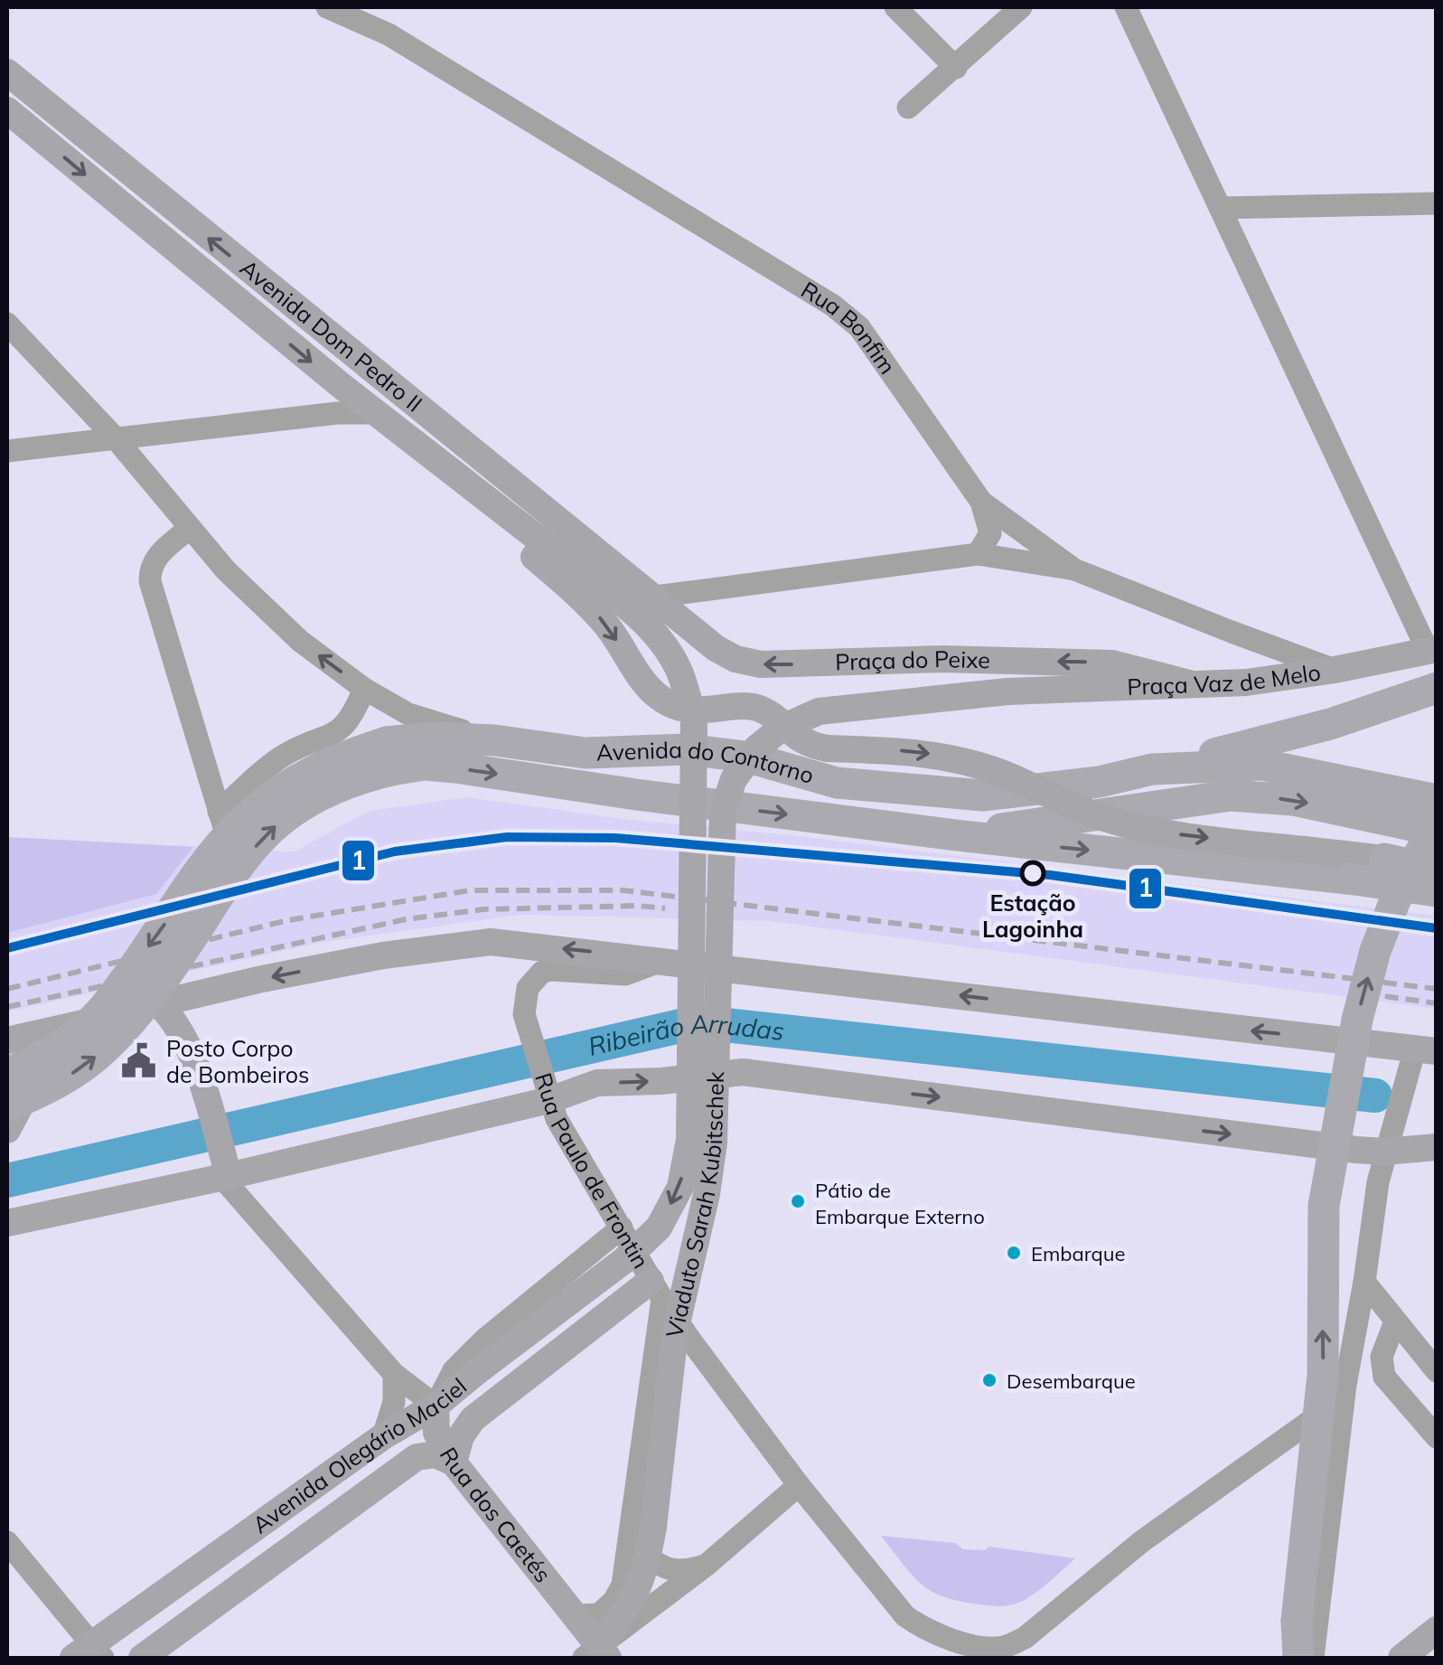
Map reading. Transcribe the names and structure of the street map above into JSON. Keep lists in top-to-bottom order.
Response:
{
  "streets": {
    "highway": ["Avenida do Contorno"],
    "main road": [
      "Avenida Dom Pedro II",
      "Praça do Peixe",
      "Praça Vaz de Melo",
      "Viaduto Sarah Kubitschek",
      "Avenida Olegário Maciel",
      "Rua dos Caetés"
    ],
    "street": ["Rua Bonfim", "Rua Paulo de Frontin"]
  },
  "crossings": [
    ["Rua Bonfim", "Praça Vaz de Melo"],
    ["Avenida Dom Pedro II", "Praça do Peixe"],
    ["Avenida Dom Pedro II", "Viaduto Sarah Kubitschek"],
    ["Praça do Peixe", "Praça Vaz de Melo"],
    ["Praça Vaz de Melo", "Viaduto Sarah Kubitschek"],
    ["Rua Paulo de Frontin", "Avenida Olegário Maciel"],
    ["Viaduto Sarah Kubitschek", "Avenida Olegário Maciel"],
    ["Viaduto Sarah Kubitschek", "Rua dos Caetés"],
    ["Avenida Olegário Maciel", "Rua dos Caetés"]
  ],
  "water": ["Ribeirão Arrudas"],
  "places": {
    "other": [
      "Estação Lagoinha",
      "Pátio de Embarque Externo",
      "Embarque",
      "Desembarque"
    ],
    "public building": ["Posto Corpo de Bombeiros"]
  },
  "lines": ["transit line 1"]
}
